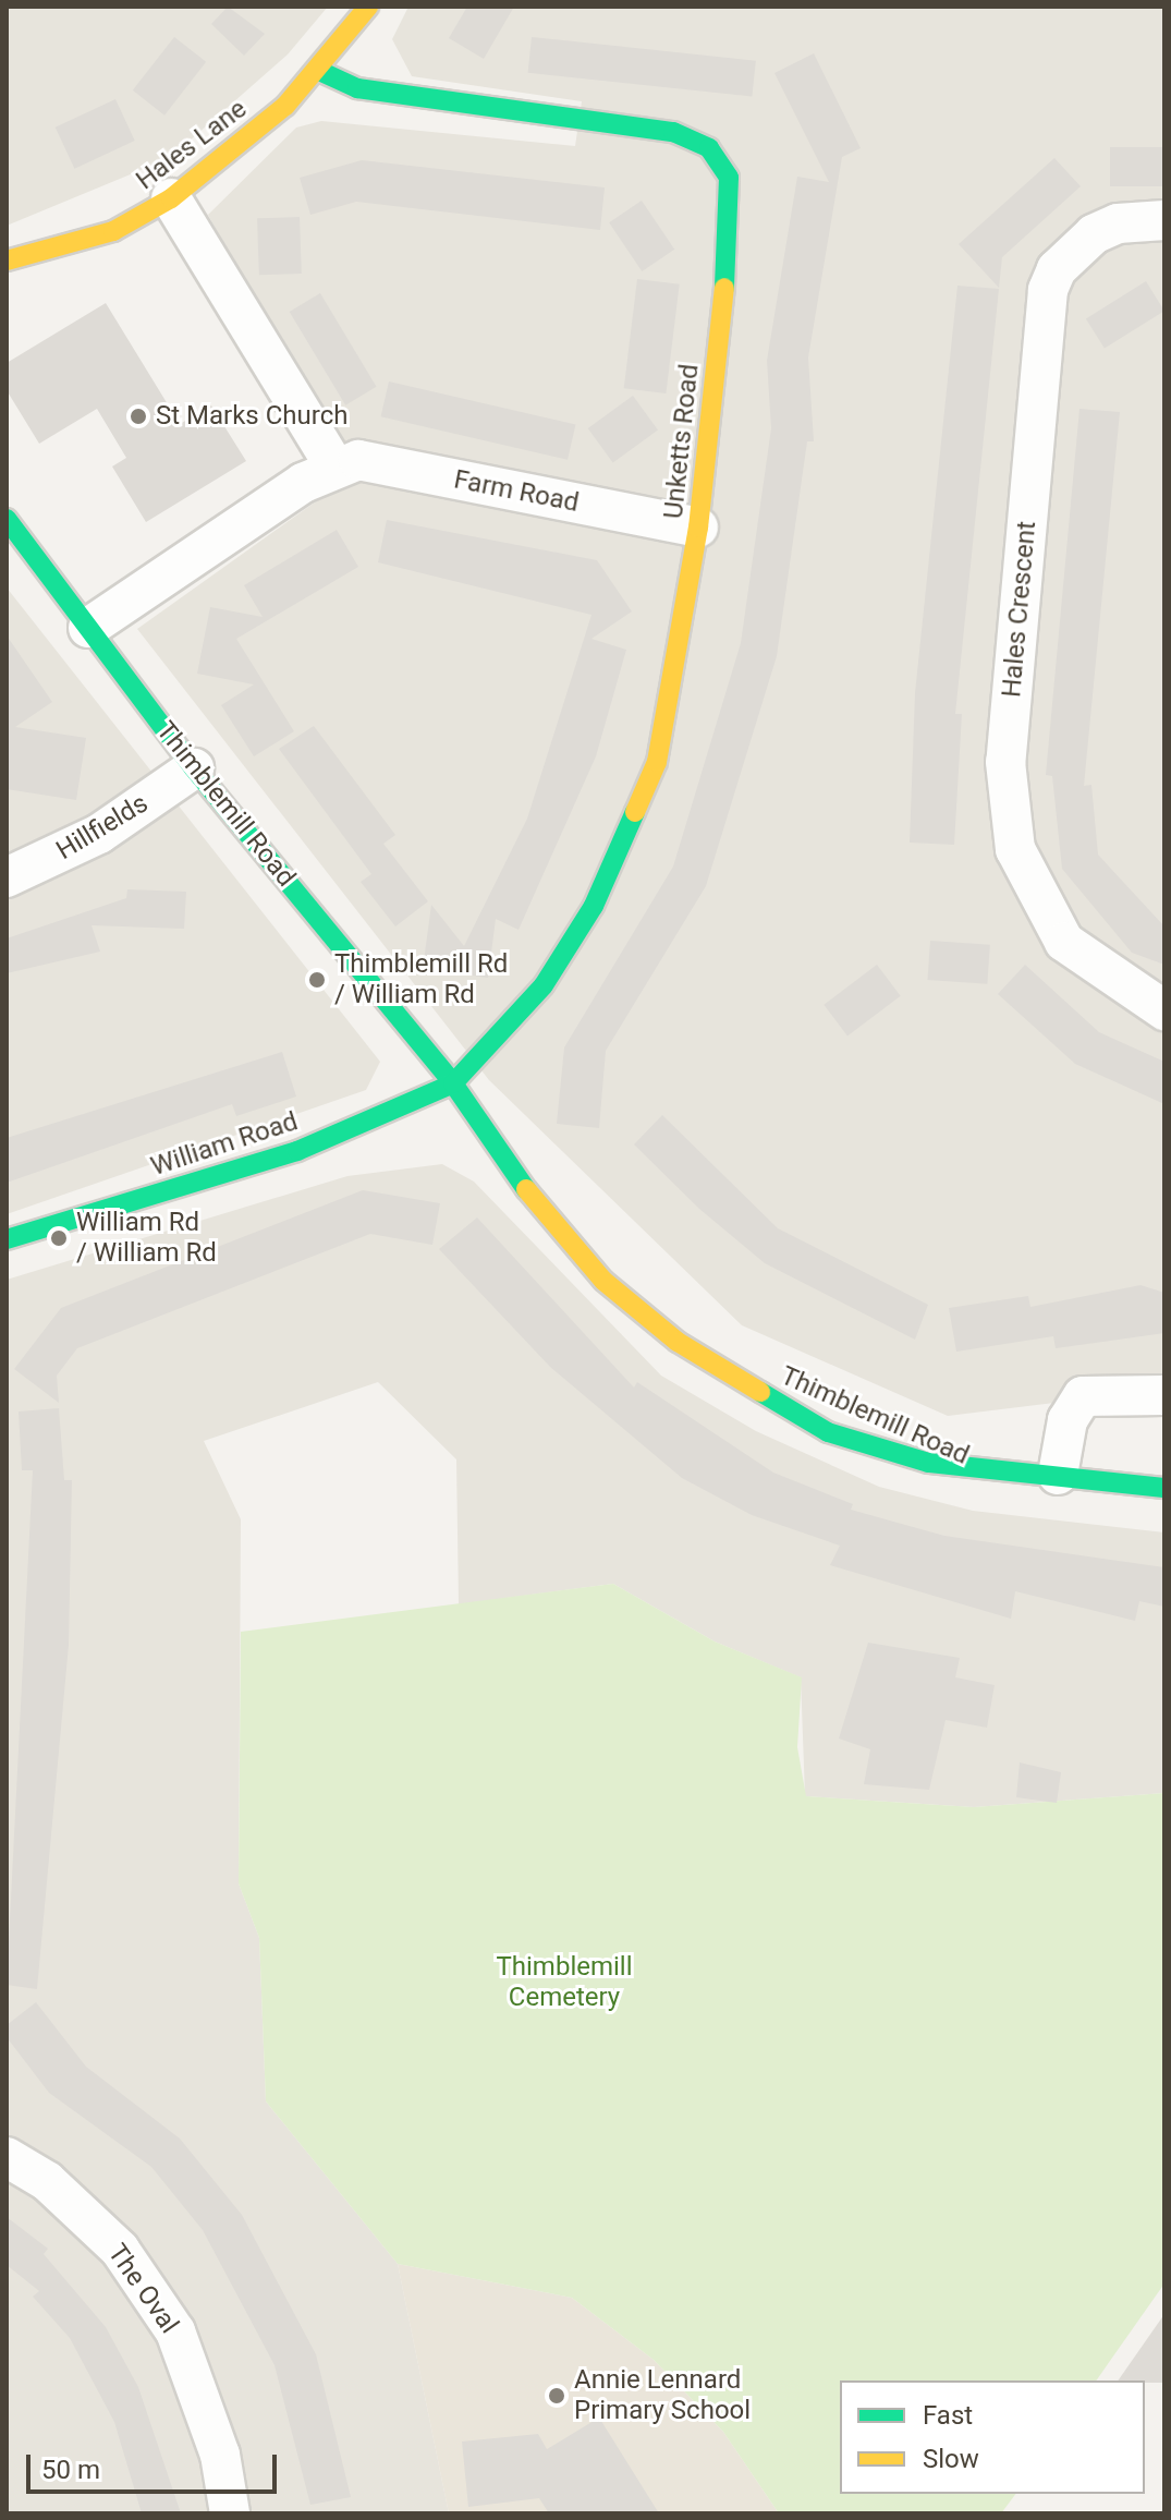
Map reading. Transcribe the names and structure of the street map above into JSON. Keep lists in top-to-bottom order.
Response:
{
  "streets": {
    "street": [
      "Hales Lane",
      "Unketts Road",
      "Farm Road",
      "Hales Crescent",
      "Thimblemill Road",
      "Hillfields",
      "William Road",
      "The Oval"
    ]
  },
  "crossings": [
    ["Hales Lane", "Unketts Road"],
    ["Unketts Road", "Farm Road"],
    ["Unketts Road", "Thimblemill Road"],
    ["Unketts Road", "William Road"],
    ["Farm Road", "Thimblemill Road"],
    ["Thimblemill Road", "Hillfields"],
    ["Thimblemill Road", "William Road"]
  ],
  "parks": ["Thimblemill Cemetery"],
  "places": [
    "St Marks Church",
    "Thimblemill Rd / William Rd",
    "William Rd / William Rd",
    "Annie Lennard Primary School"
  ],
  "legend": ["Fast", "Slow"],
  "scale_bar": "50 m"
}
